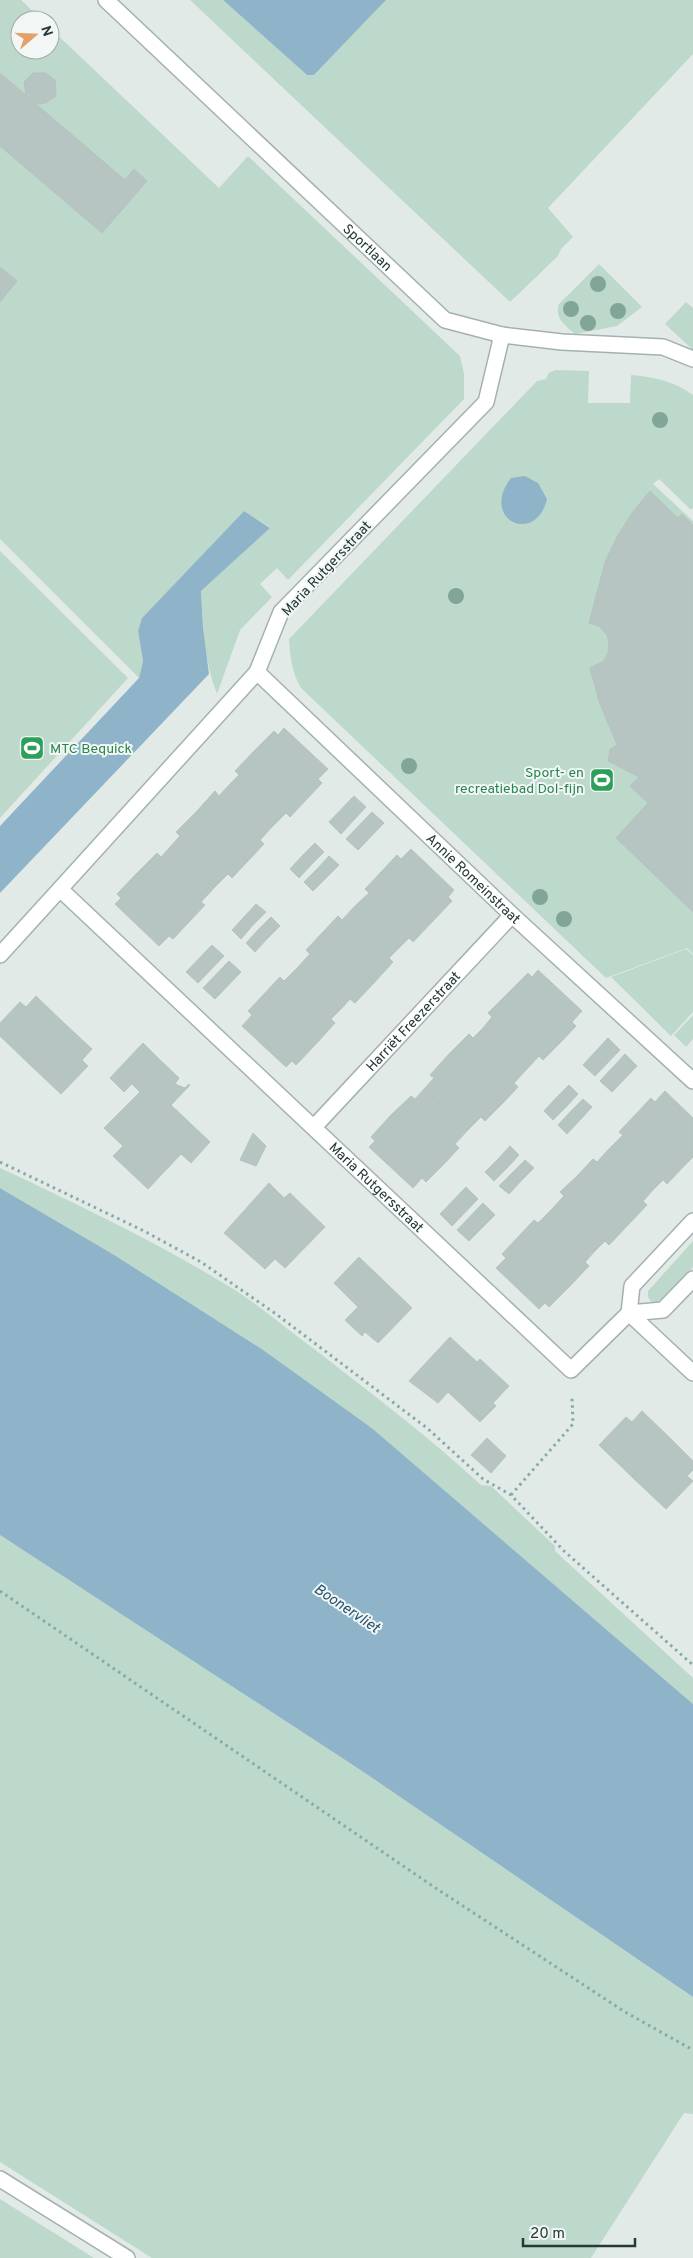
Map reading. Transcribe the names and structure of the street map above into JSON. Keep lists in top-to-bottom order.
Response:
{
  "streets": {
    "street": [
      "Sportlaan",
      "Maria Rutgersstraat",
      "Annie Romeinstraat",
      "Harriët Freezerstraat"
    ]
  },
  "crossings": [
    ["Sportlaan", "Maria Rutgersstraat"],
    ["Maria Rutgersstraat", "Annie Romeinstraat"],
    ["Maria Rutgersstraat", "Harriët Freezerstraat"],
    ["Annie Romeinstraat", "Harriët Freezerstraat"]
  ],
  "water": ["Boonervliet"],
  "places": {
    "sports": ["MTC Bequick", "Sport- en recreatiebad Dol-fijn"]
  },
  "scale_bar": "20 m",
  "north": "right"
}
